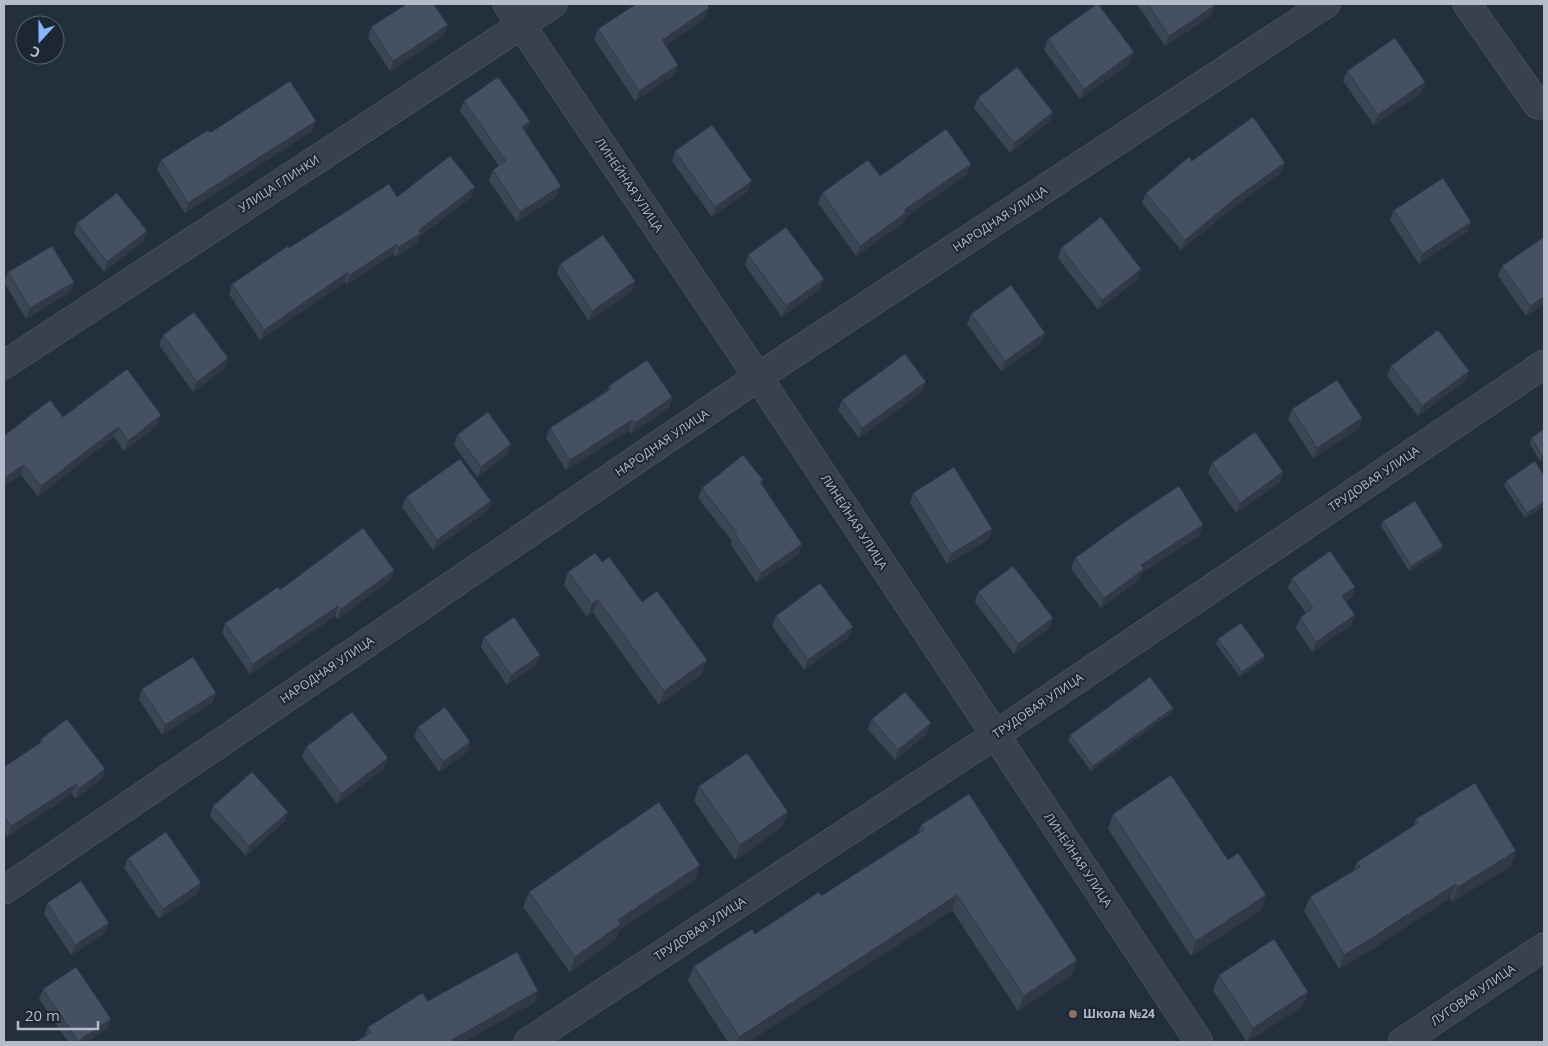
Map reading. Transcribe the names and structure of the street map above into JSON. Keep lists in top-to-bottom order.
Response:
{
  "streets": {
    "street": [
      "УЛИЦА ГЛИНКИ",
      "ЛИНЕЙНАЯ УЛИЦА",
      "НАРОДНАЯ УЛИЦА",
      "ТРУДОВАЯ УЛИЦА",
      "ЛУГОВАЯ УЛИЦА"
    ]
  },
  "crossings": [
    ["УЛИЦА ГЛИНКИ", "ЛИНЕЙНАЯ УЛИЦА"],
    ["ЛИНЕЙНАЯ УЛИЦА", "НАРОДНАЯ УЛИЦА"],
    ["ЛИНЕЙНАЯ УЛИЦА", "ТРУДОВАЯ УЛИЦА"]
  ],
  "places": ["Школа №24"],
  "scale_bar": "20 m",
  "north": "bottom"
}
